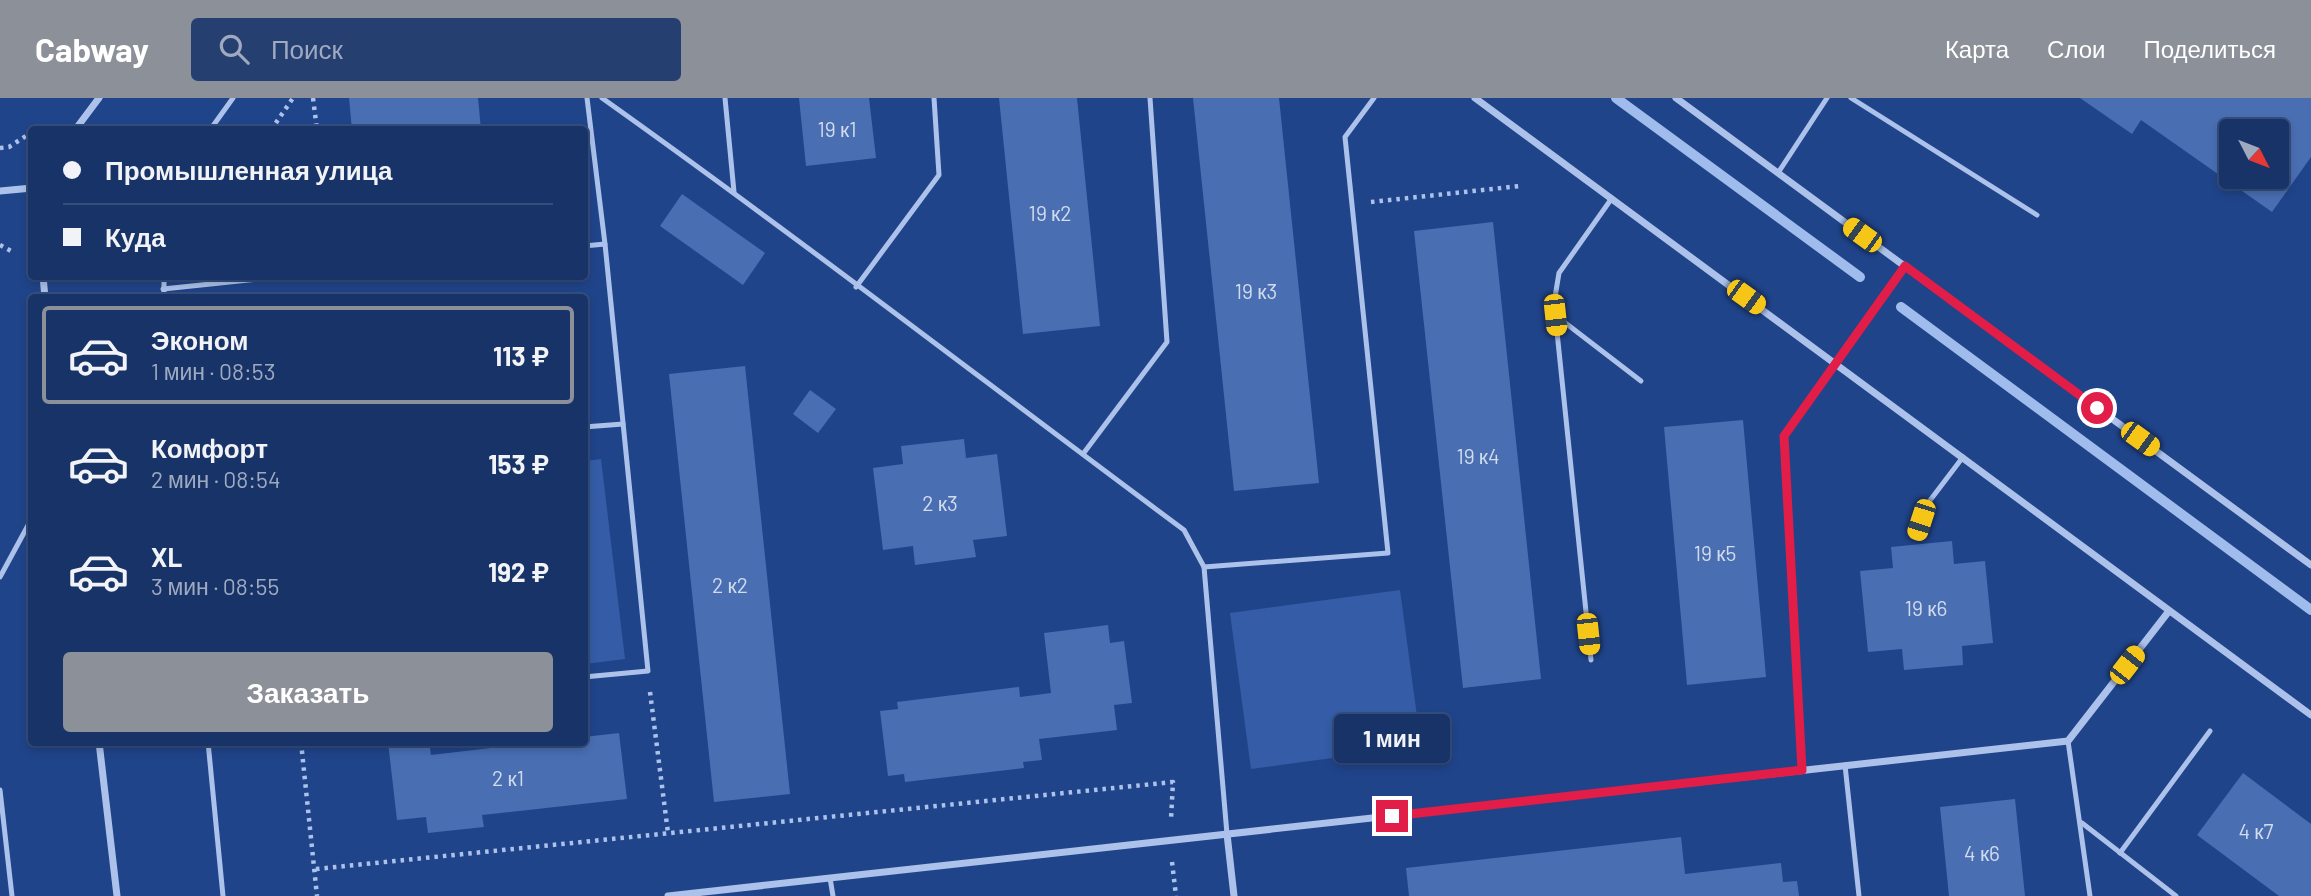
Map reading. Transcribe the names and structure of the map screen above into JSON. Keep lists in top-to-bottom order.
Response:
{
  "house_numbers": [
    "19 к1",
    "19 к2",
    "19 к3",
    "19 к4",
    "2 к3",
    "19 к5",
    "2 к2",
    "19 к6",
    "2 к1",
    "4 к7",
    "4 к6"
  ],
  "north": "bottom right",
  "page": {
    "header": "Cabway",
    "search": "Поиск",
    "nav": ["Карта", "Слои", "Поделиться"],
    "banner": ["Промышленная улица", "Куда"],
    "list": [
      {
        "name": "Эконом",
        "note": "1 мин · 08:53",
        "value": "113 ₽"
      },
      {
        "name": "Комфорт",
        "note": "2 мин · 08:54",
        "value": "153 ₽"
      },
      {
        "name": "XL",
        "note": "3 мин · 08:55",
        "value": "192 ₽"
      }
    ],
    "buttons": "Заказать",
    "bubble": "1 мин"
  }
}
